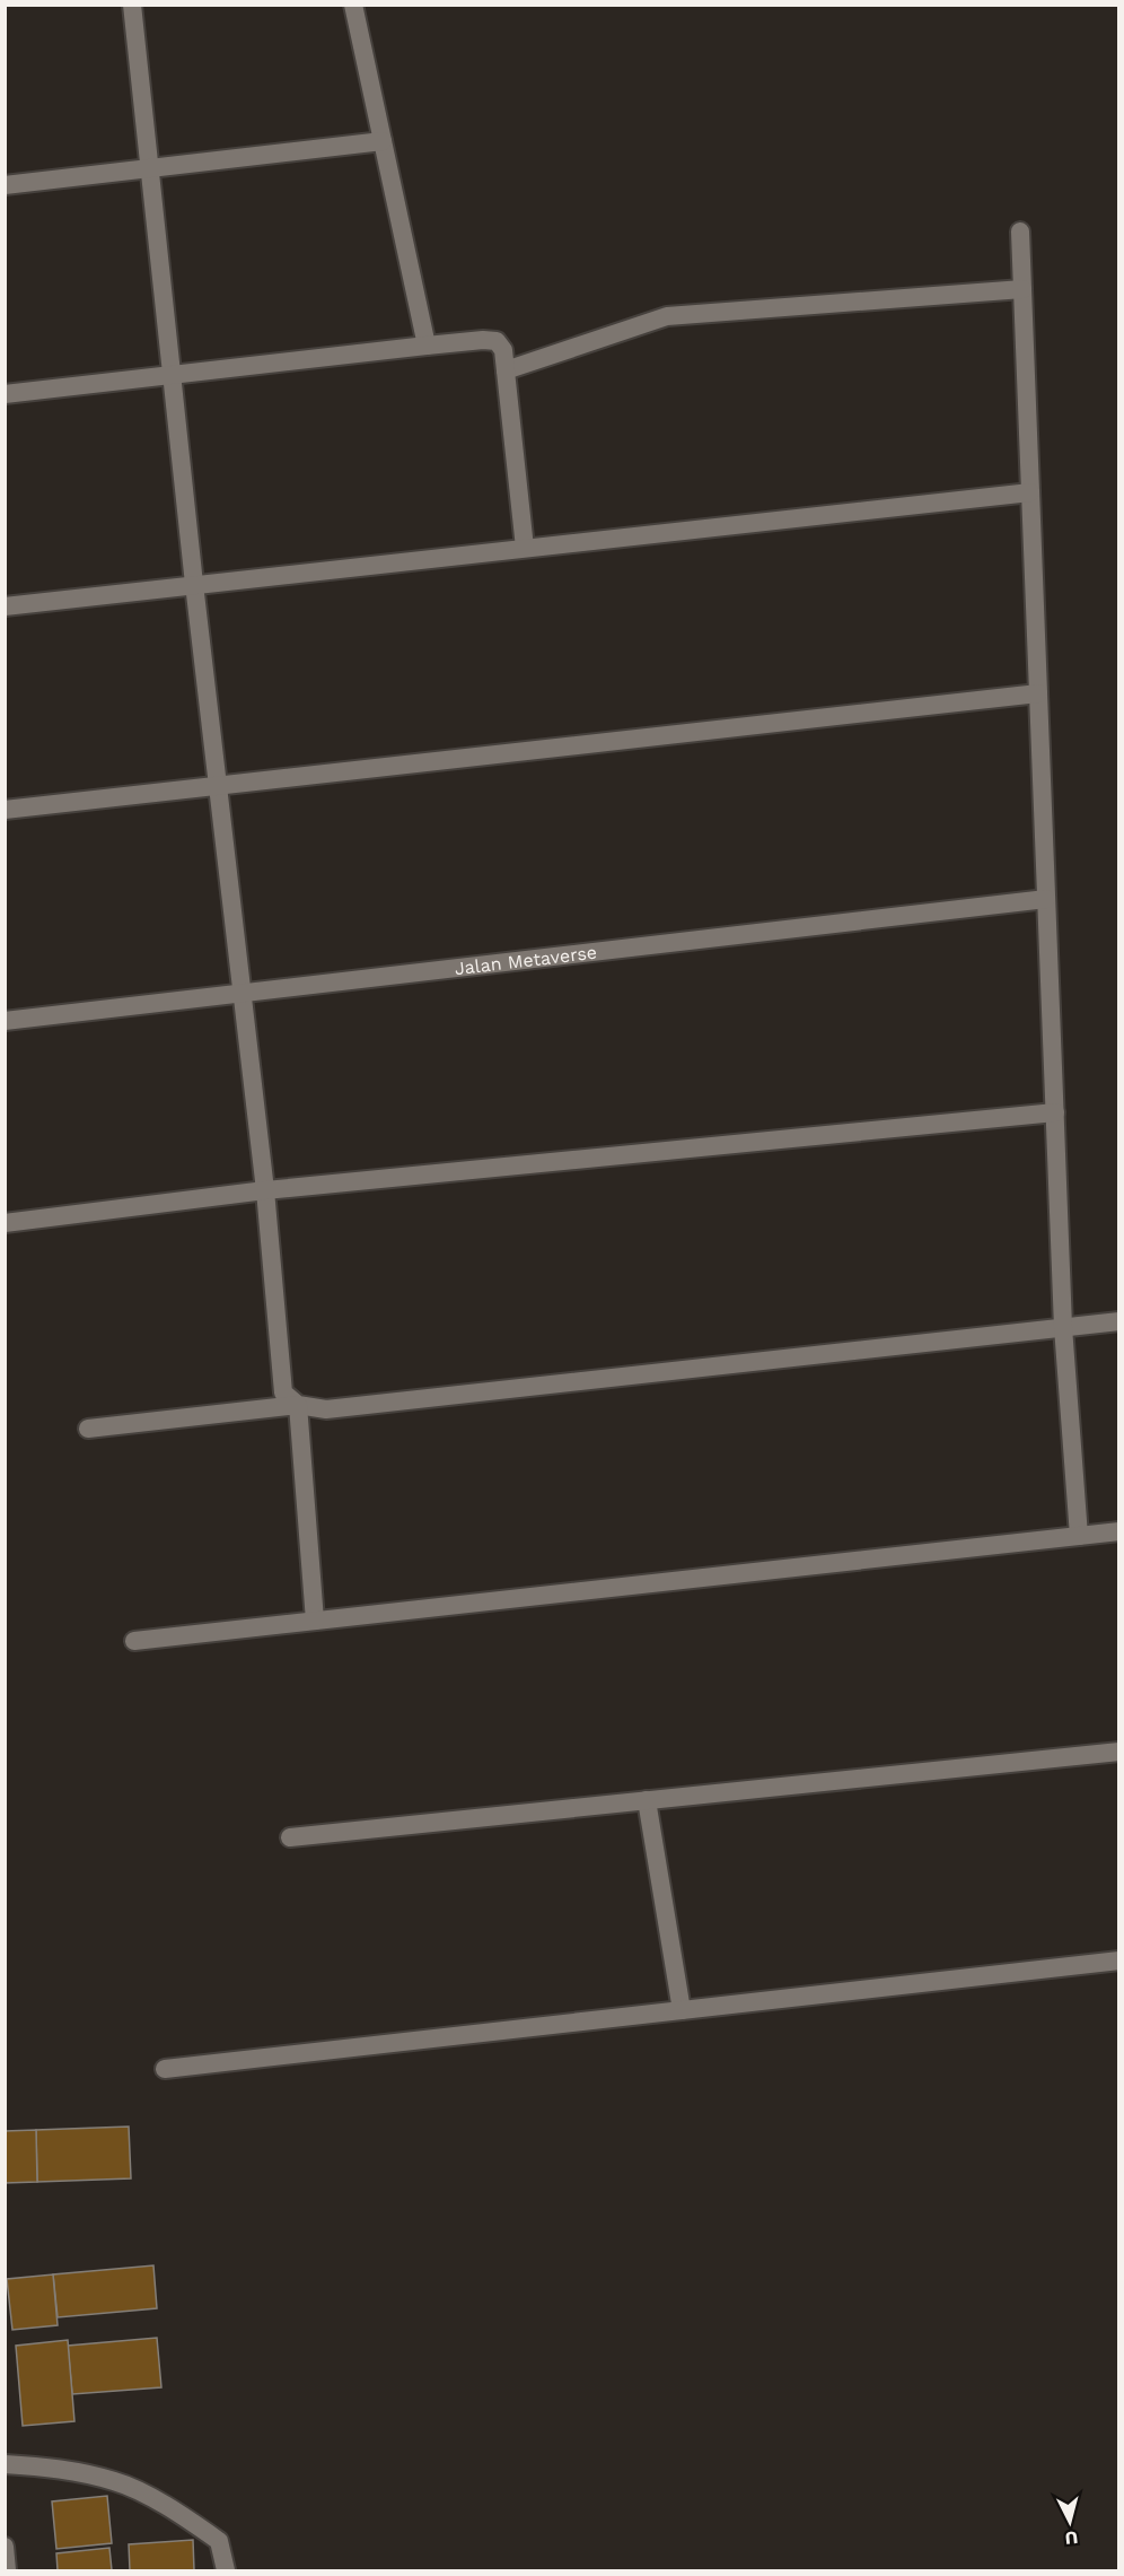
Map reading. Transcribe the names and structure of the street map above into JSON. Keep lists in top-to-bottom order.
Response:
{
  "streets": {
    "street": ["Jalan Metaverse"]
  },
  "north": "bottom"
}
